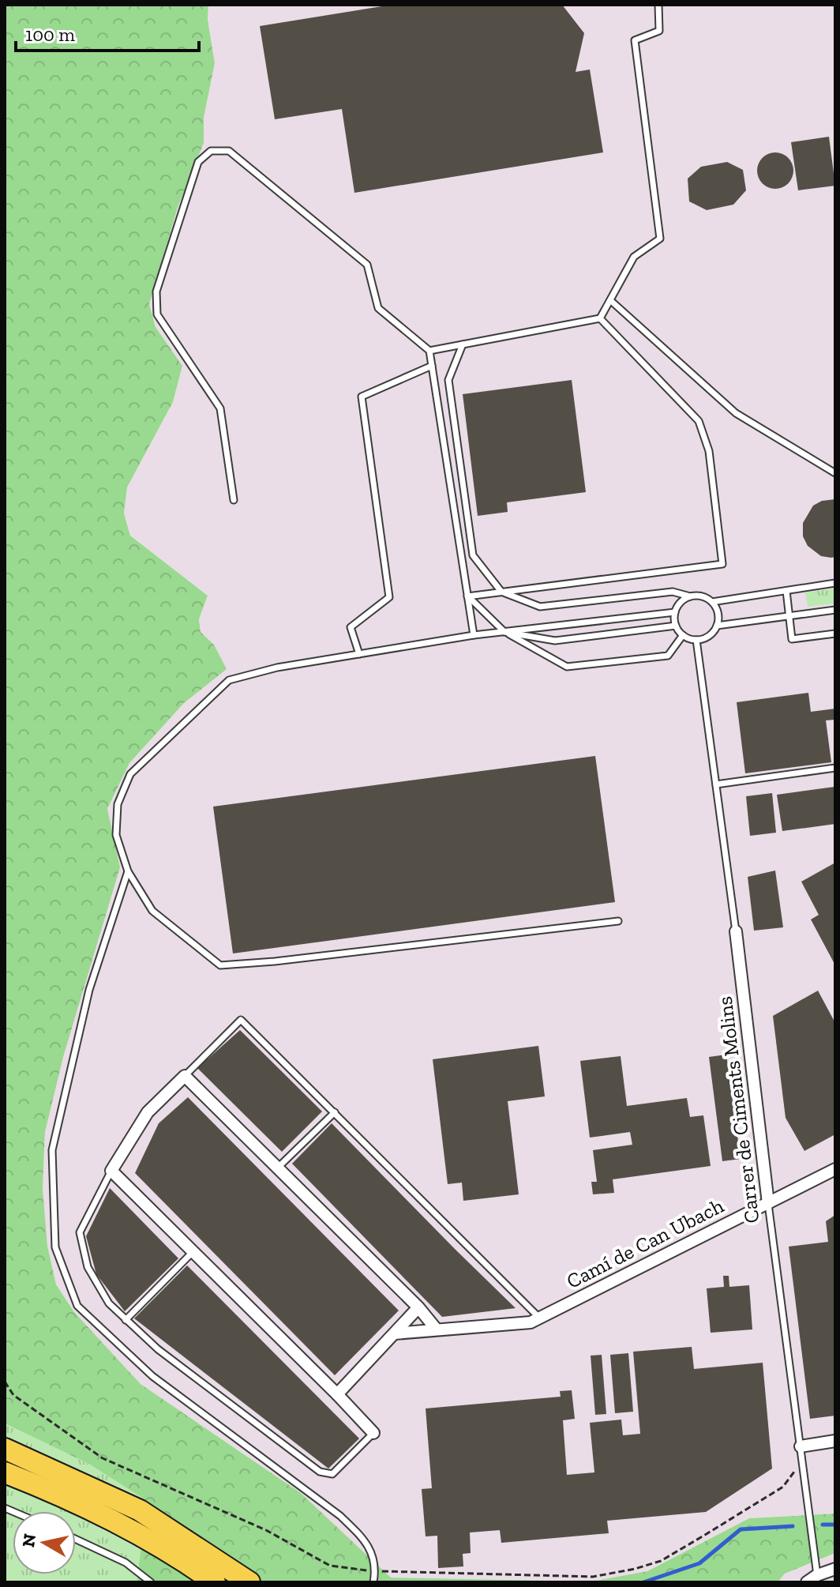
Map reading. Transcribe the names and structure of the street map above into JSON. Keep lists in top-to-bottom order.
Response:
{
  "streets": {
    "street": ["Carrer de Ciments Molins", "Camí de Can Ubach"]
  },
  "crossings": [
    ["Carrer de Ciments Molins", "Camí de Can Ubach"]
  ],
  "scale_bar": "100 m",
  "north": "left"
}
